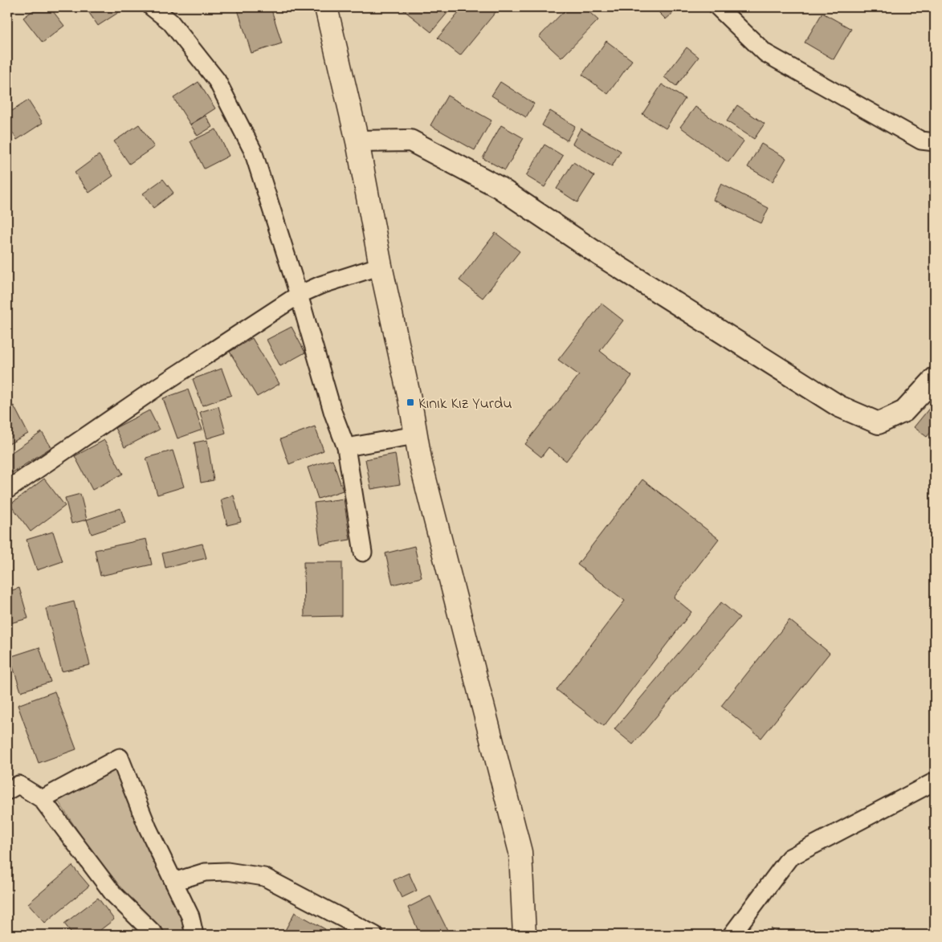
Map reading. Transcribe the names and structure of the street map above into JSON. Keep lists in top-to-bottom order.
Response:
{
  "places": {
    "transit": ["Kınık Kız Yurdu"]
  }
}
